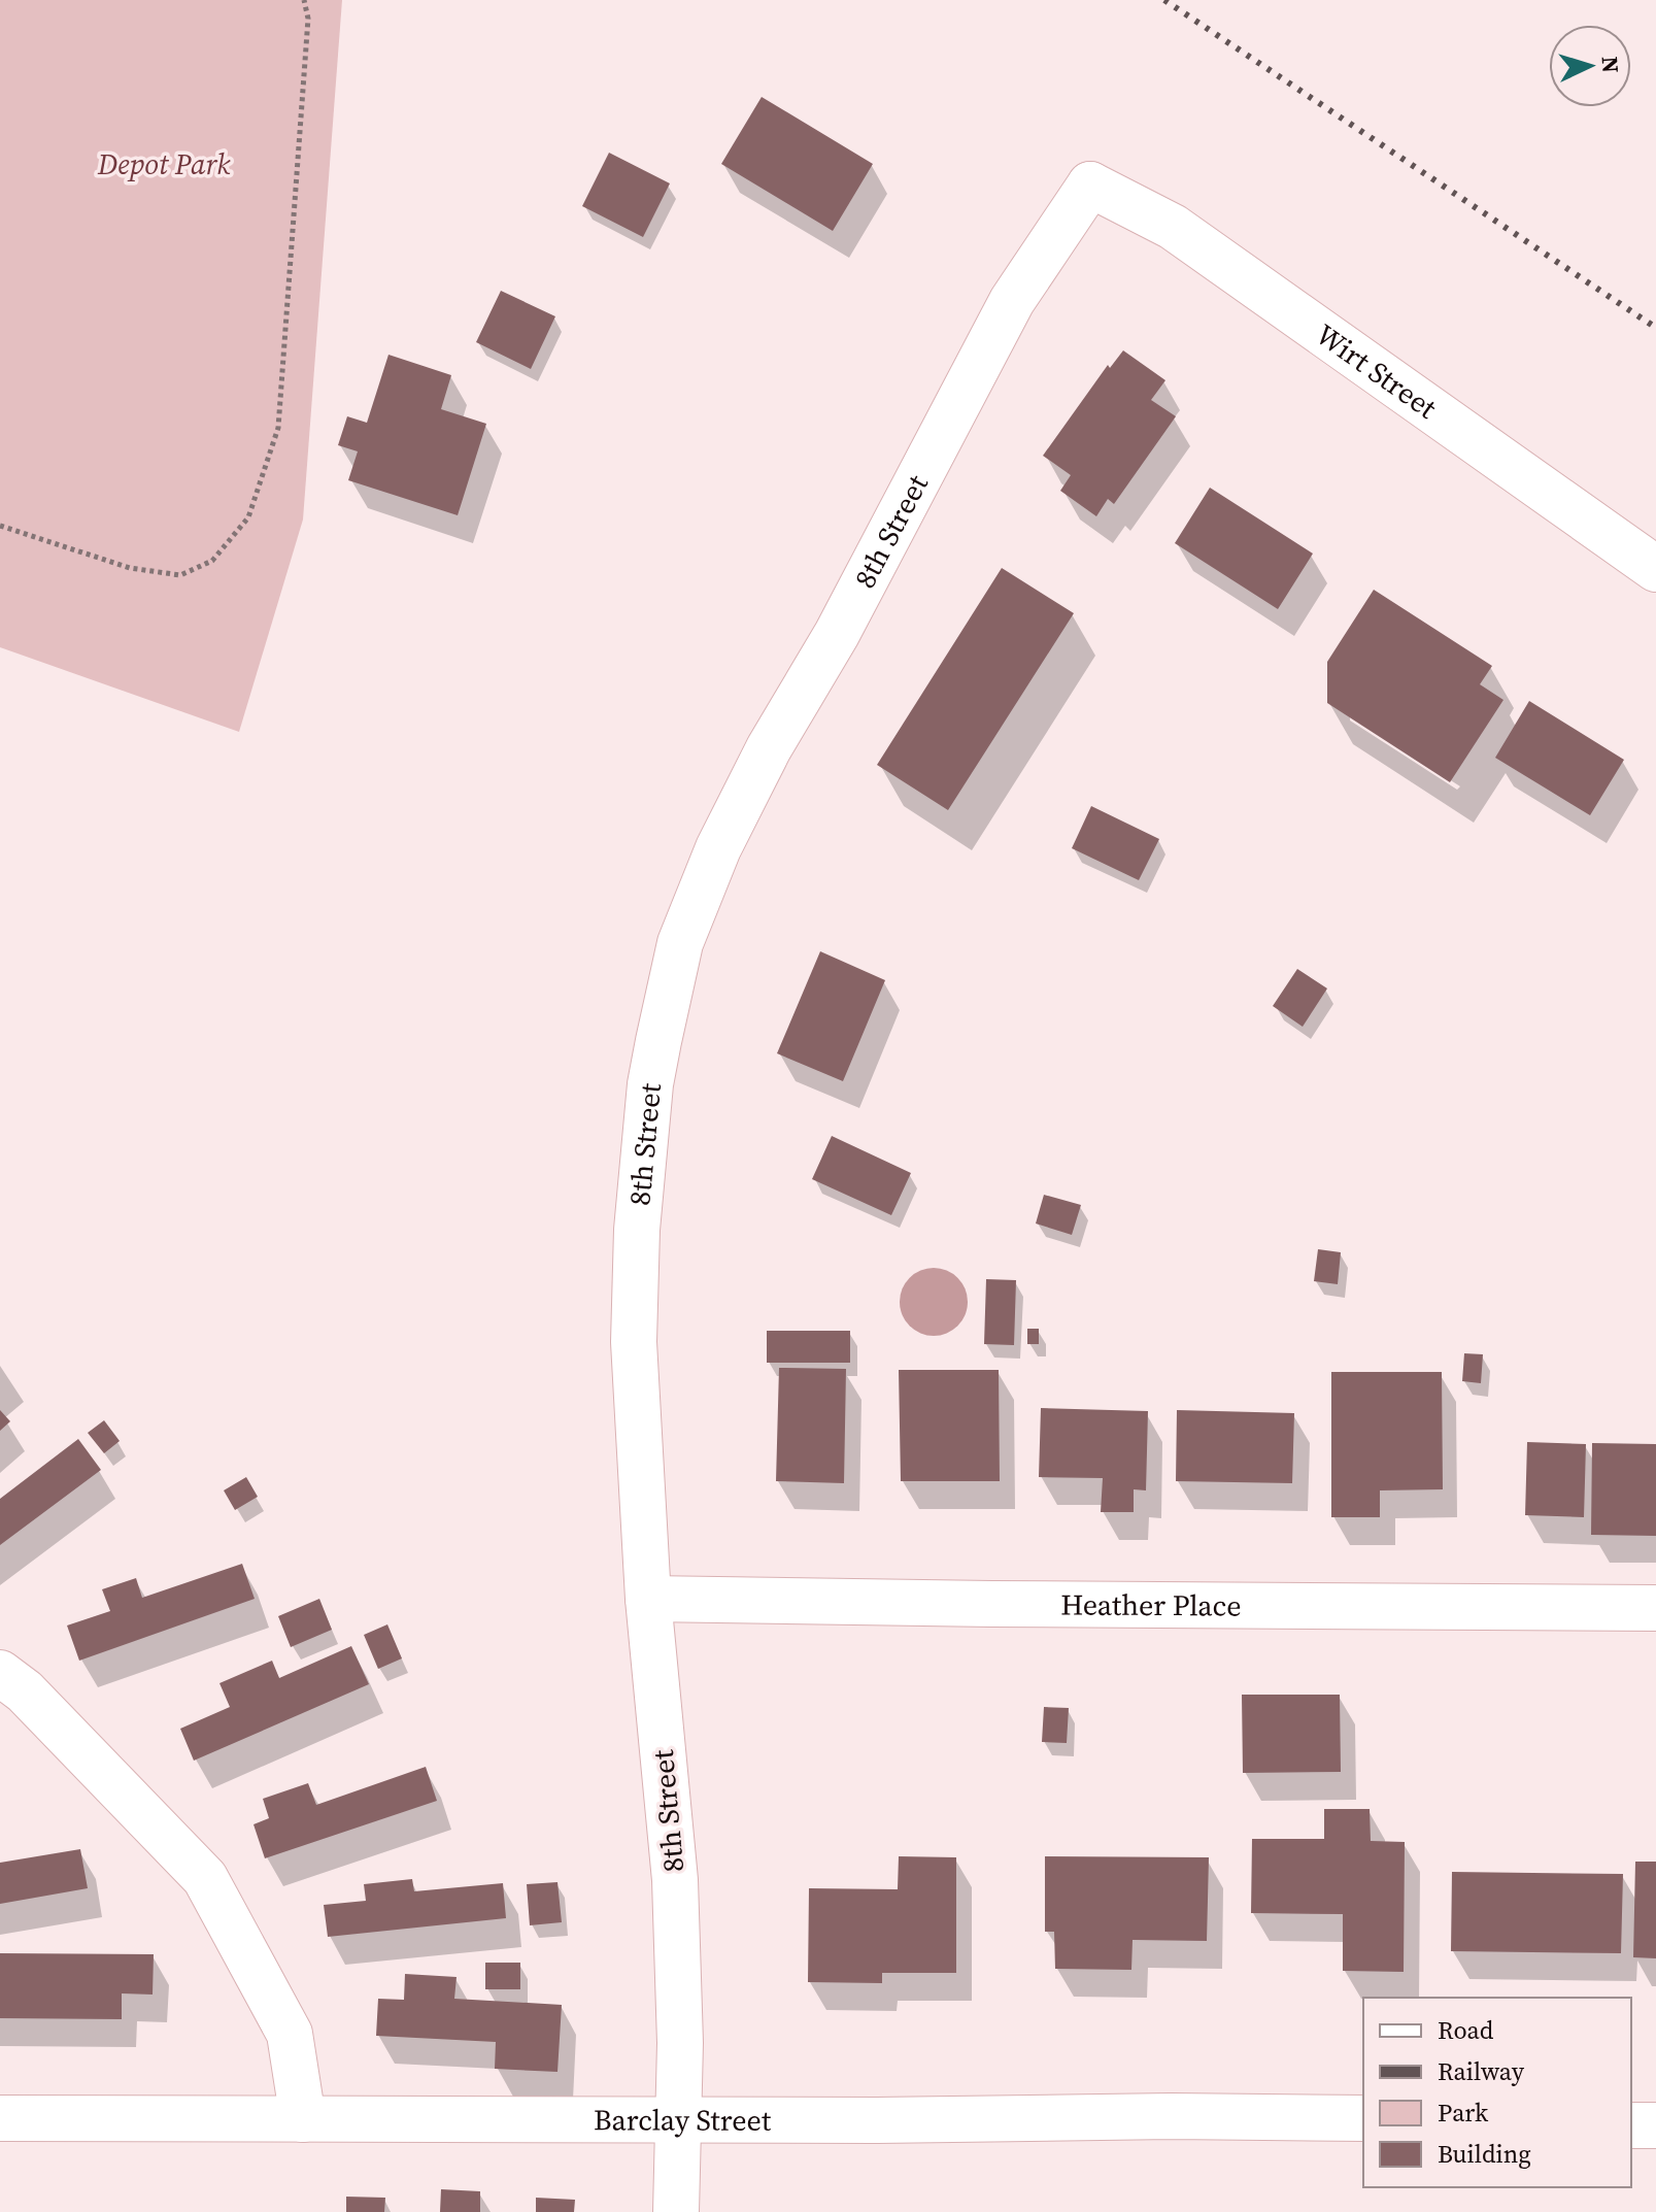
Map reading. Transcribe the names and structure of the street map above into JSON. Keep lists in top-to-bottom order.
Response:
{
  "streets": {
    "street": [
      "Wirt Street",
      "8th Street",
      "Heather Place",
      "Barclay Street"
    ]
  },
  "crossings": [
    ["Wirt Street", "8th Street"],
    ["8th Street", "Heather Place"],
    ["8th Street", "Barclay Street"]
  ],
  "parks": ["Depot Park"],
  "legend": [
    "Road",
    "Railway",
    "Park",
    "Building"
  ],
  "north": "right"
}
